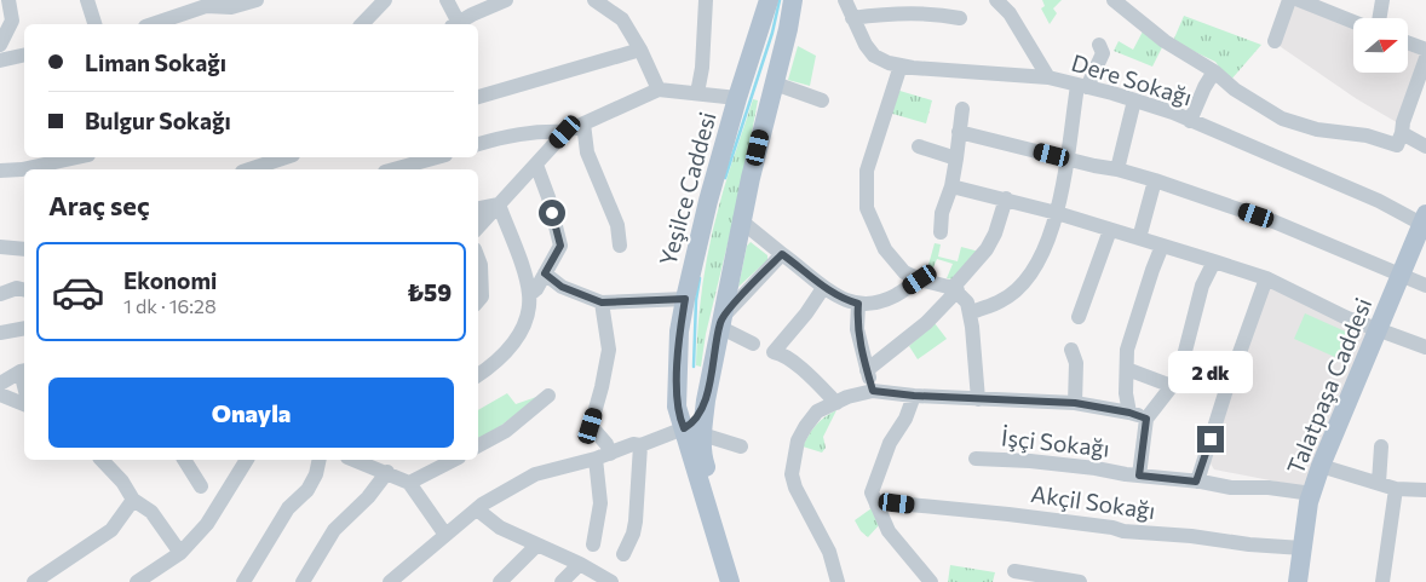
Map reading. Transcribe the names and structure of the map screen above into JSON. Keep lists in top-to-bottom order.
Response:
{
  "streets": {
    "main road": ["Yeşilce Caddesi", "Talatpaşa Caddesi"],
    "street": ["Dere Sokağı", "İşçi Sokağı", "Akçil Sokağı"]
  },
  "crossings": [
    ["Dere Sokağı", "Talatpaşa Caddesi"],
    ["Talatpaşa Caddesi", "İşçi Sokağı"],
    ["Talatpaşa Caddesi", "Akçil Sokağı"]
  ],
  "north": "right",
  "page": {
    "banner": ["Liman Sokağı", "Bulgur Sokağı"],
    "heading": "Araç seç",
    "list": [
      {
        "name": "Ekonomi",
        "note": "1 dk · 16:28",
        "value": "₺59"
      }
    ],
    "bubble": "2 dk",
    "buttons": "Onayla"
  }
}
